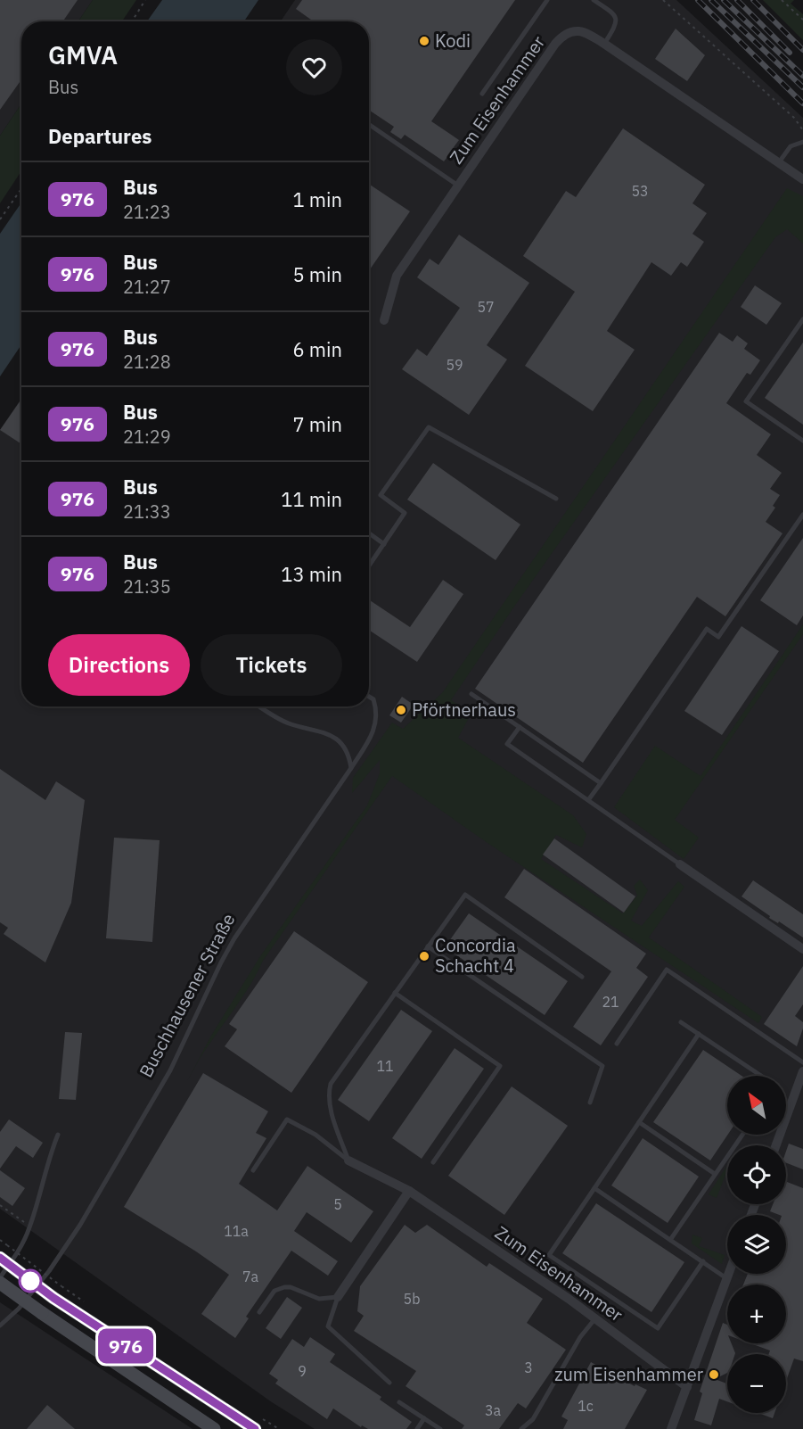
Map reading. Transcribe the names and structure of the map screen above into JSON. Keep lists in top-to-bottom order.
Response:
{
  "streets": {
    "street": ["Zum Eisenhammer"],
    "lane": ["Buschhausener Straße"]
  },
  "places": [
    "Kodi",
    "Pförtnerhaus",
    "Concordia Schacht 4",
    "zum Eisenhammer"
  ],
  "lines": ["bus line 976"],
  "house_numbers": [
    "53",
    "57",
    "59",
    "21",
    "11",
    "5",
    "11a",
    "7a",
    "5b",
    "3",
    "9",
    "1c",
    "3a"
  ],
  "north": "top left",
  "page": {
    "on_map": "976",
    "heading": [
      ["GMVA", "Bus"],
      "Departures"
    ],
    "list": [
      {
        "mark": "976",
        "name": "Bus",
        "note": "21:23",
        "value": "1 min"
      },
      {
        "mark": "976",
        "name": "Bus",
        "note": "21:27",
        "value": "5 min"
      },
      {
        "mark": "976",
        "name": "Bus",
        "note": "21:28",
        "value": "6 min"
      },
      {
        "mark": "976",
        "name": "Bus",
        "note": "21:29",
        "value": "7 min"
      },
      {
        "mark": "976",
        "name": "Bus",
        "note": "21:33",
        "value": "11 min"
      },
      {
        "mark": "976",
        "name": "Bus",
        "note": "21:35",
        "value": "13 min"
      }
    ],
    "buttons": ["Directions", "Tickets"],
    "map_buttons": ["+", "−"]
  }
}
